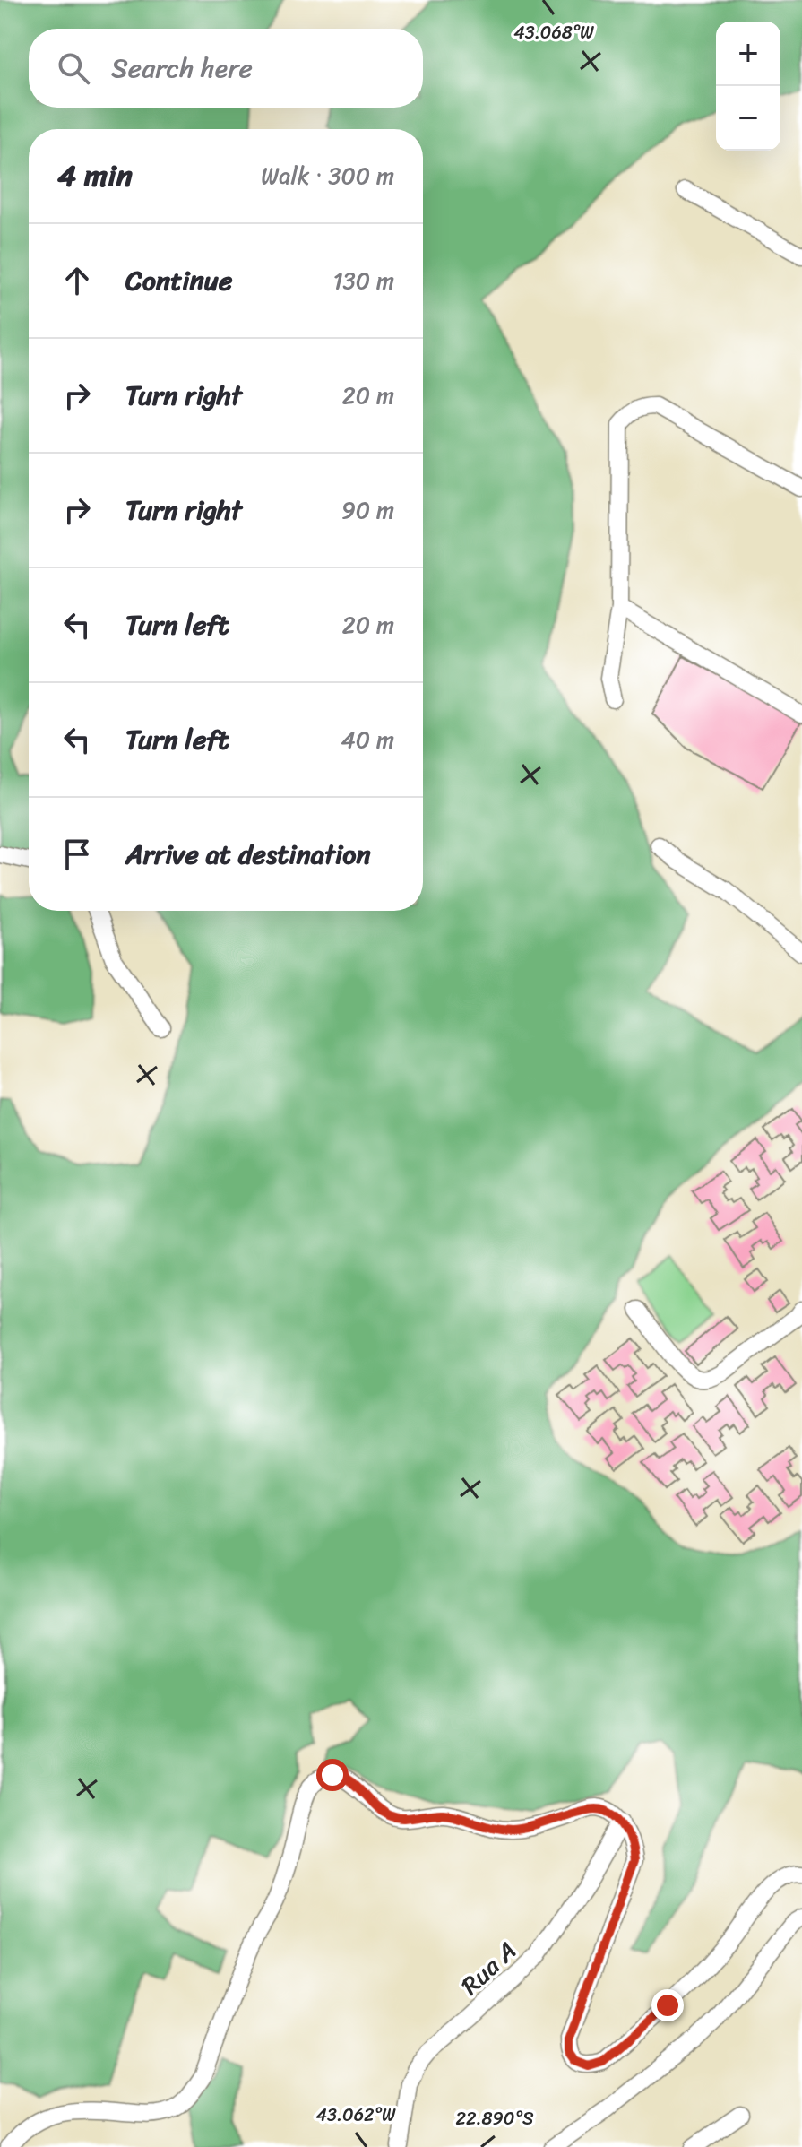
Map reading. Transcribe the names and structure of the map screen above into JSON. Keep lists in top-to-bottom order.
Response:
{
  "streets": {
    "street": ["Rua A"]
  },
  "page": {
    "map_buttons": ["+", "−"],
    "search": "Search here",
    "heading": ["4 min", "Walk · 300 m"],
    "list": [
      ["Continue", "130 m"],
      ["Turn right", "20 m"],
      ["Turn right", "90 m"],
      ["Turn left", "20 m"],
      ["Turn left", "40 m"],
      "Arrive at destination"
    ]
  },
  "coordinates": ["43.068°W", "43.062°W", "22.890°S"]
}
